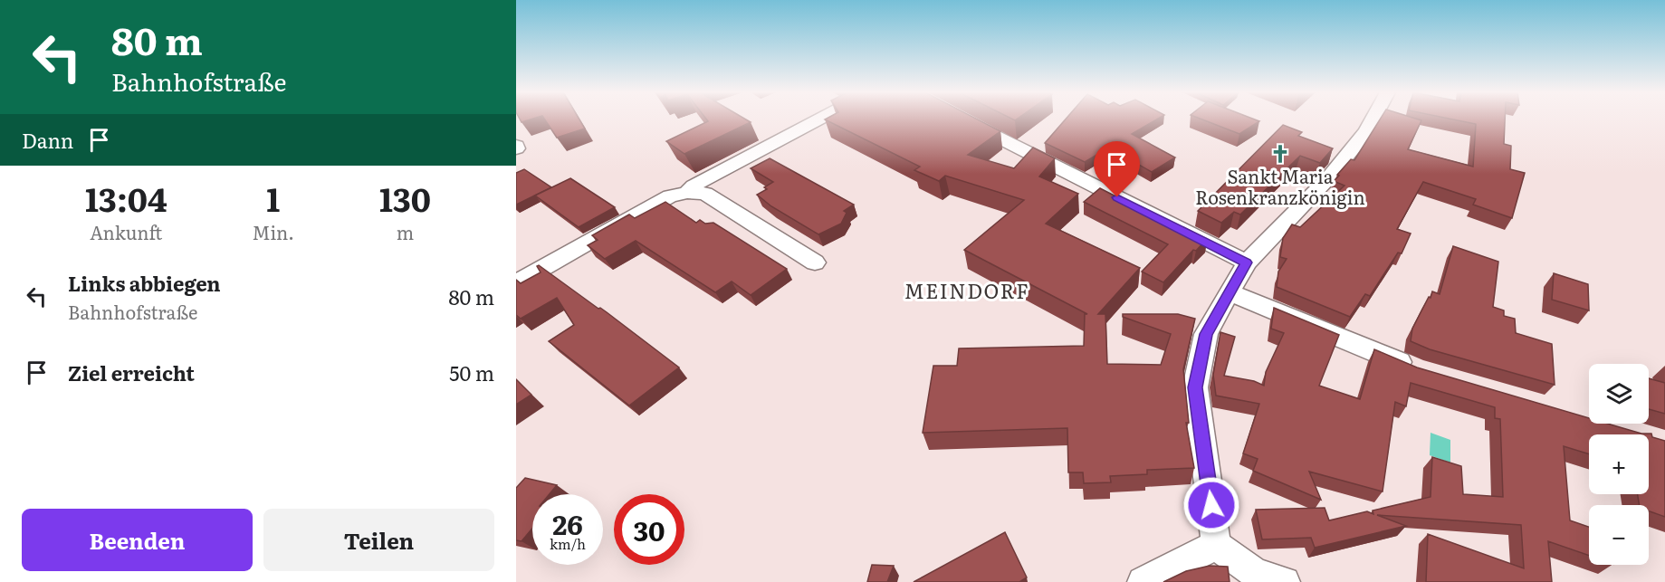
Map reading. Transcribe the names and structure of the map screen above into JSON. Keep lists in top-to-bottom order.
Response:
{
  "districts": ["MEINDORF"],
  "places": {
    "church": ["Sankt Maria Rosenkranzkönigin"]
  },
  "page": {
    "turn": ["80 m", "Bahnhofstraße"],
    "then": "Dann",
    "eta": [
      "13:04",
      "Ankunft",
      "1",
      "Min.",
      "130",
      "m"
    ],
    "list": [
      {
        "name": "Links abbiegen",
        "note": "Bahnhofstraße",
        "value": "80 m"
      },
      {
        "name": "Ziel erreicht",
        "value": "50 m"
      }
    ],
    "map_buttons": ["+", "−"],
    "speed": "26 km/h",
    "limit": "30",
    "buttons": ["Beenden", "Teilen"]
  }
}
